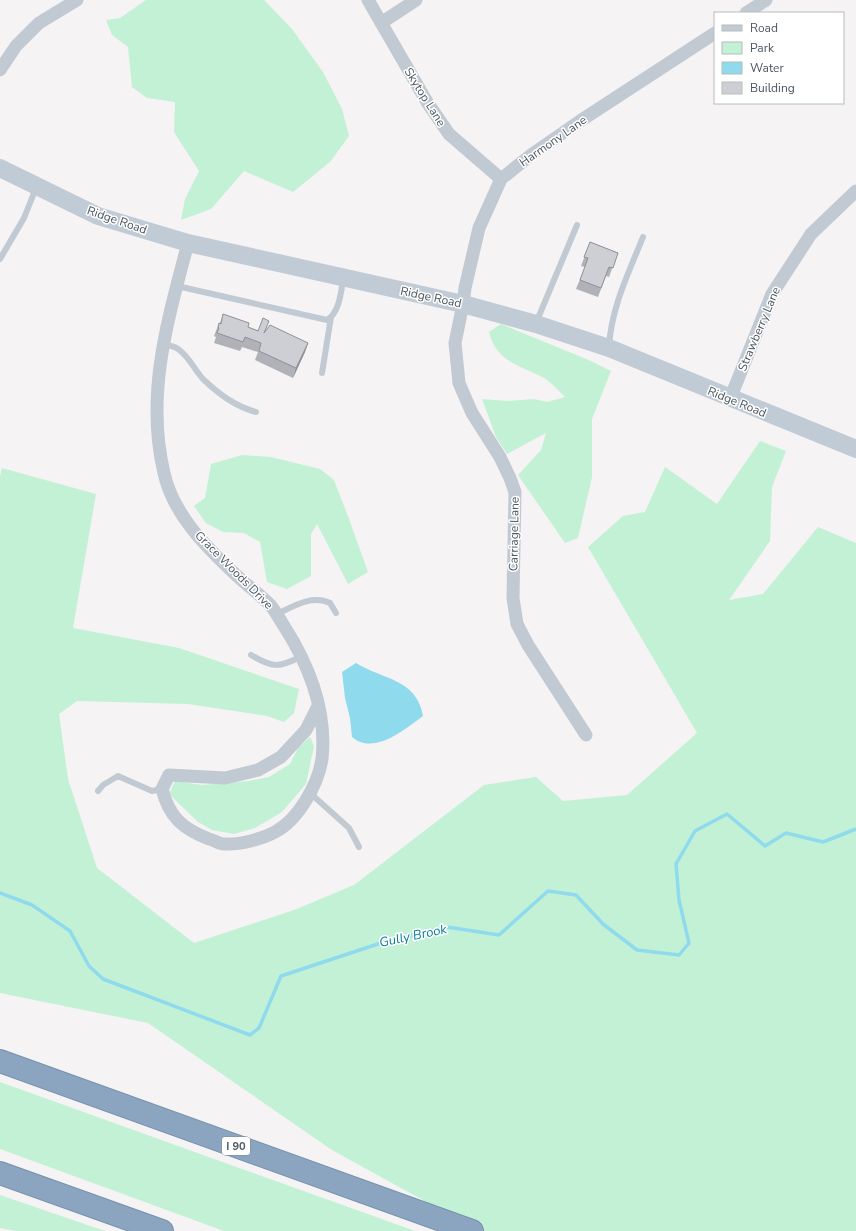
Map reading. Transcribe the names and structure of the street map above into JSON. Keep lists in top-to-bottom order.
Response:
{
  "streets": {
    "highway": ["I 90"],
    "main road": ["Ridge Road"],
    "street": [
      "Skytop Lane",
      "Harmony Lane",
      "Strawberry Lane",
      "Carriage Lane",
      "Grace Woods Drive"
    ]
  },
  "crossings": [
    ["Skytop Lane", "Harmony Lane"],
    ["Harmony Lane", "Ridge Road"],
    ["Harmony Lane", "Carriage Lane"],
    ["Ridge Road", "Strawberry Lane"],
    ["Ridge Road", "Carriage Lane"],
    ["Ridge Road", "Grace Woods Drive"]
  ],
  "water": ["Gully Brook"],
  "legend": [
    "Road",
    "Park",
    "Water",
    "Building"
  ]
}
